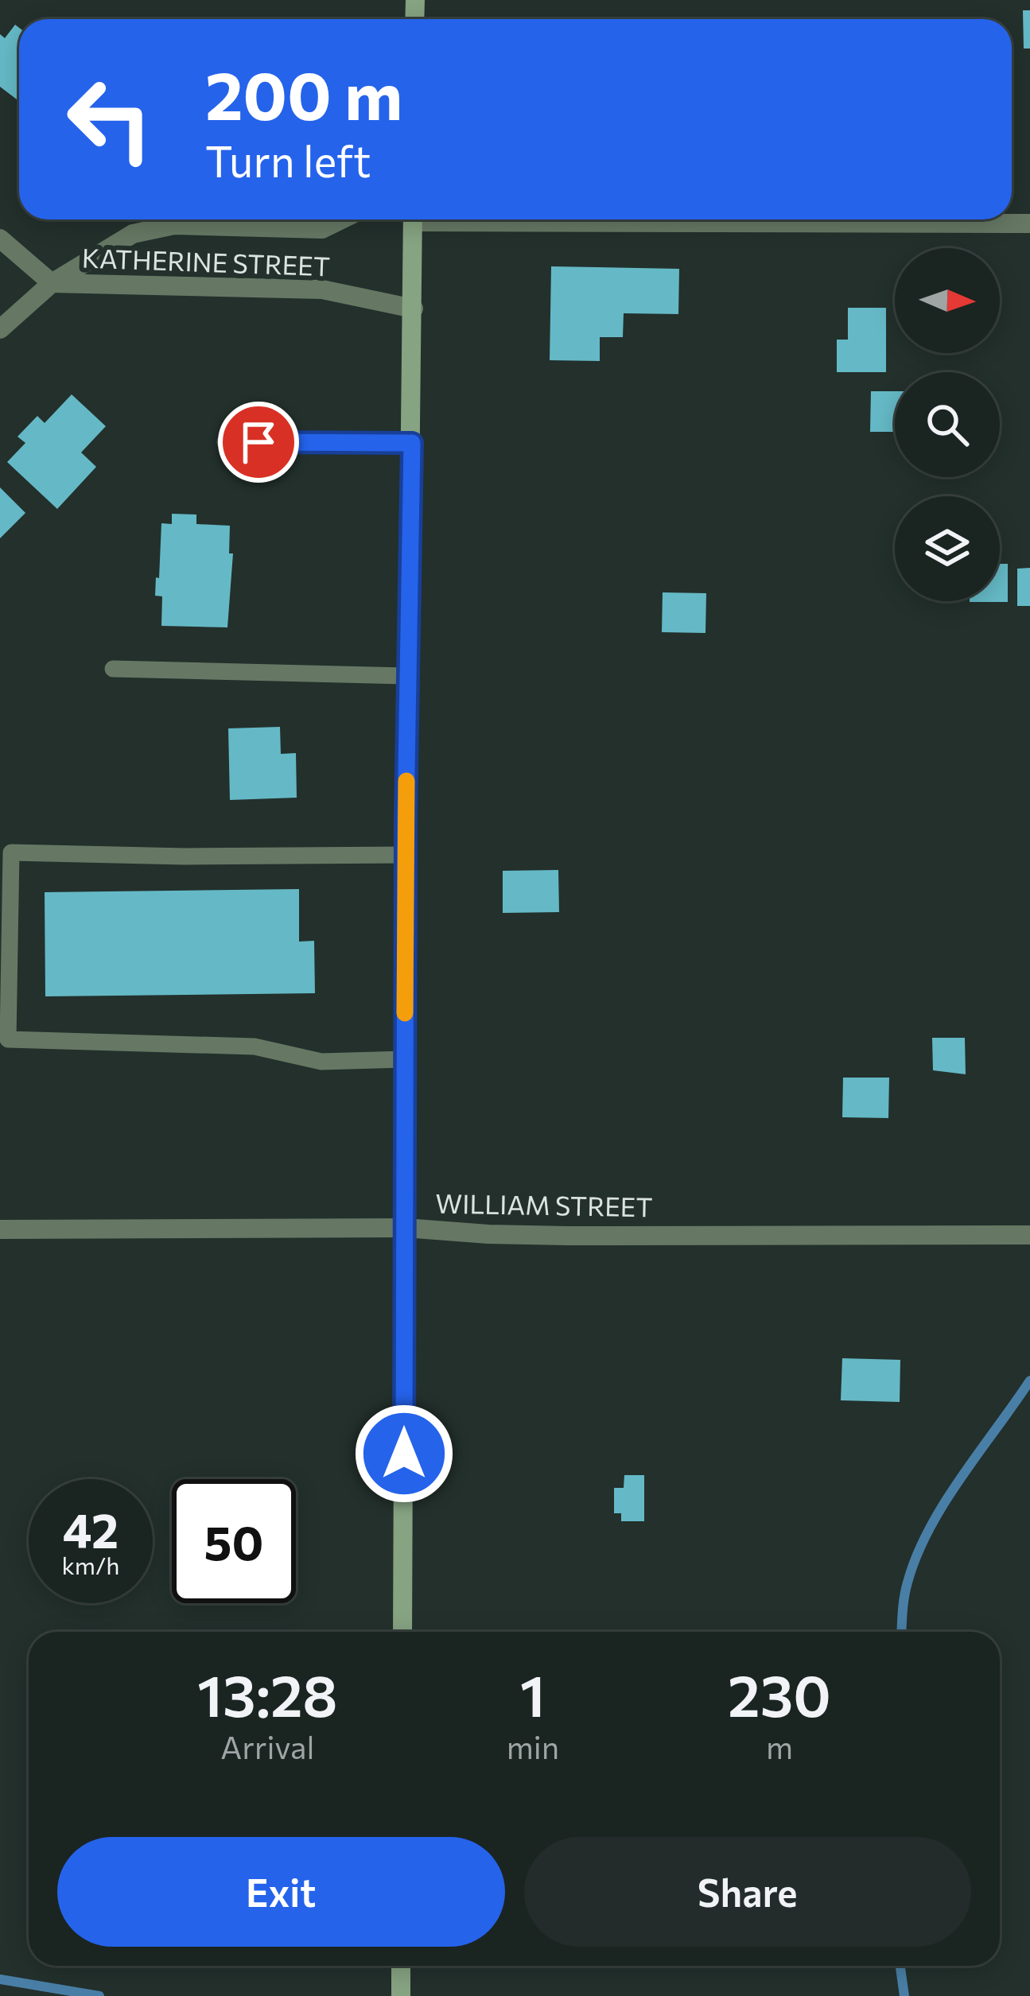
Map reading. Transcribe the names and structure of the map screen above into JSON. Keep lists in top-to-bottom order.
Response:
{
  "streets": {
    "street": ["KATHERINE STREET", "WILLIAM STREET"]
  },
  "north": "right",
  "page": {
    "turn": ["200 m", "Turn left"],
    "speed": "42 km/h",
    "limit": "50",
    "eta": [
      "13:28",
      "Arrival",
      "1",
      "min",
      "230",
      "m"
    ],
    "buttons": ["Exit", "Share"]
  }
}
